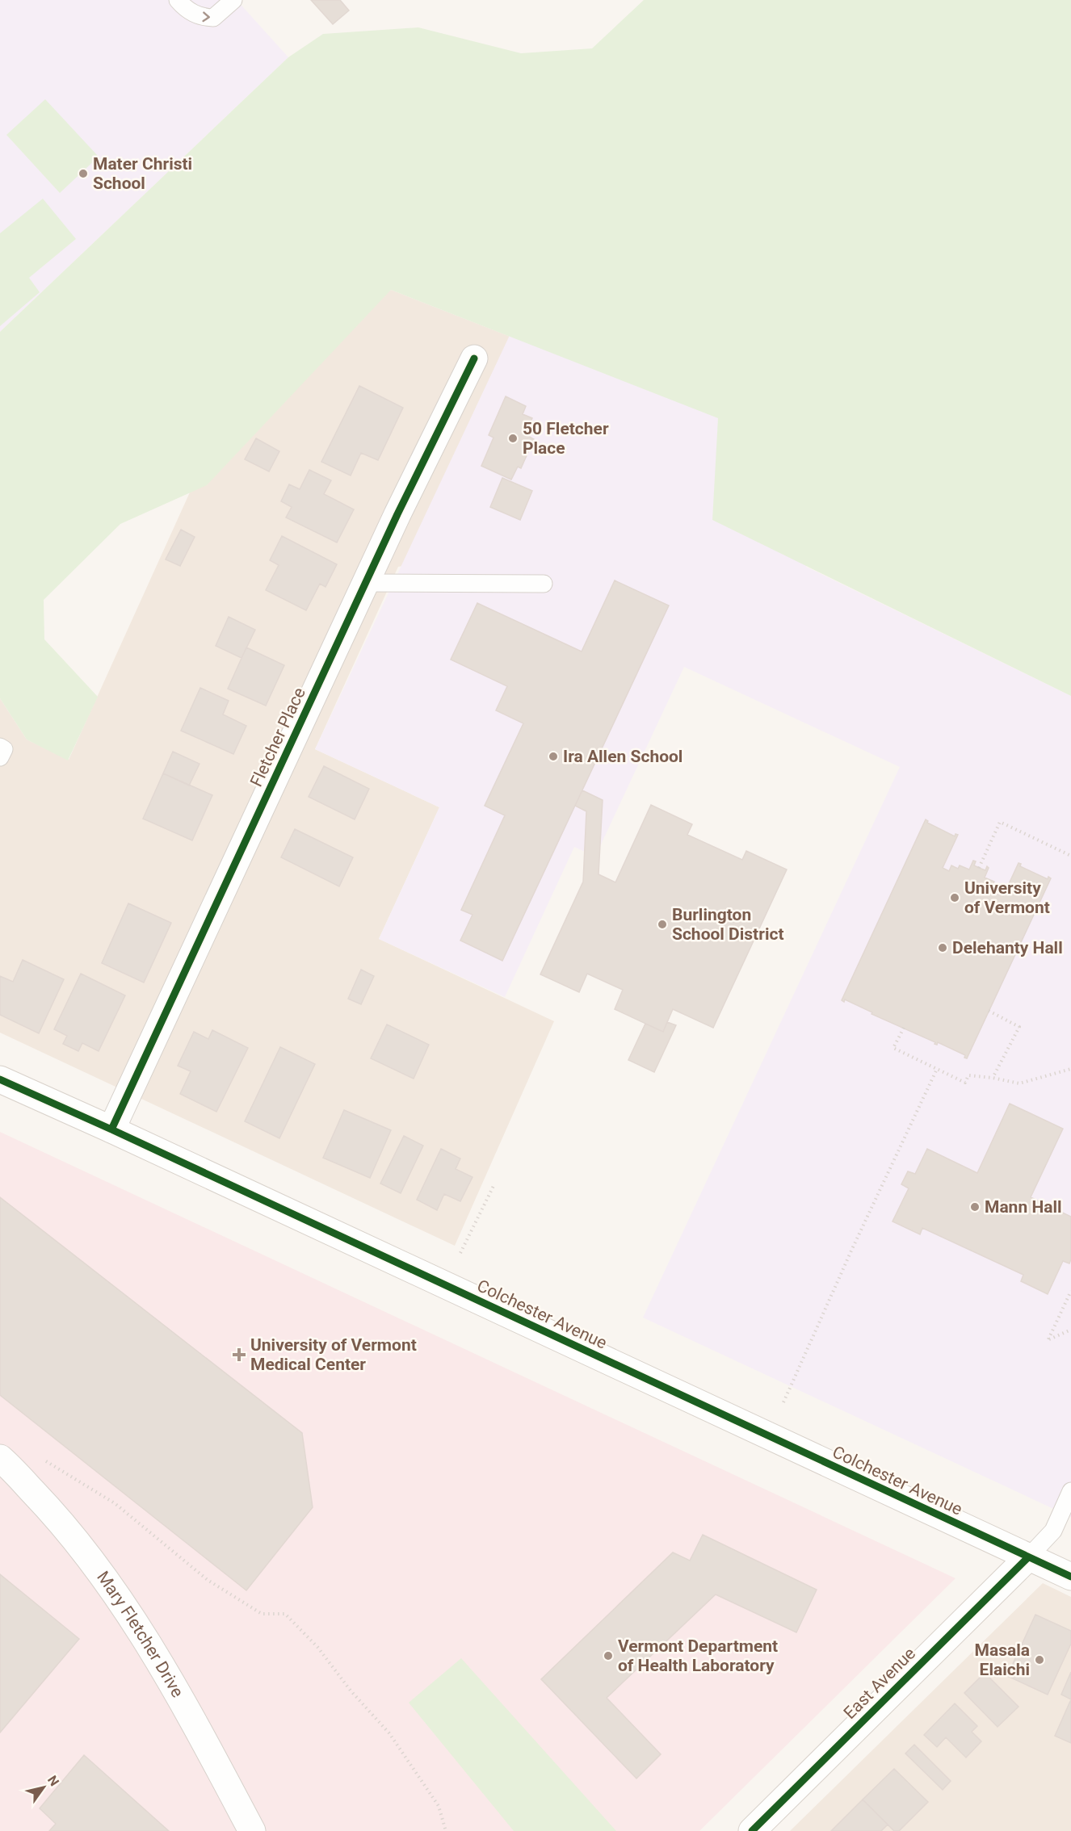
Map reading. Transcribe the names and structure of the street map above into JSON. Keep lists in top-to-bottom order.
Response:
{
  "streets": {
    "main road": [
      "Fletcher Place",
      "Colchester Avenue",
      "Mary Fletcher Drive",
      "East Avenue"
    ]
  },
  "crossings": [
    ["Fletcher Place", "Colchester Avenue"],
    ["Colchester Avenue", "East Avenue"]
  ],
  "places": {
    "other": [
      "Mater Christi School",
      "50 Fletcher Place",
      "Ira Allen School",
      "University of Vermont",
      "Burlington School District",
      "Delehanty Hall",
      "Mann Hall",
      "Vermont Department of Health Laboratory",
      "Masala Elaichi"
    ],
    "health": ["University of Vermont Medical Center"]
  },
  "north": "top right"
}
